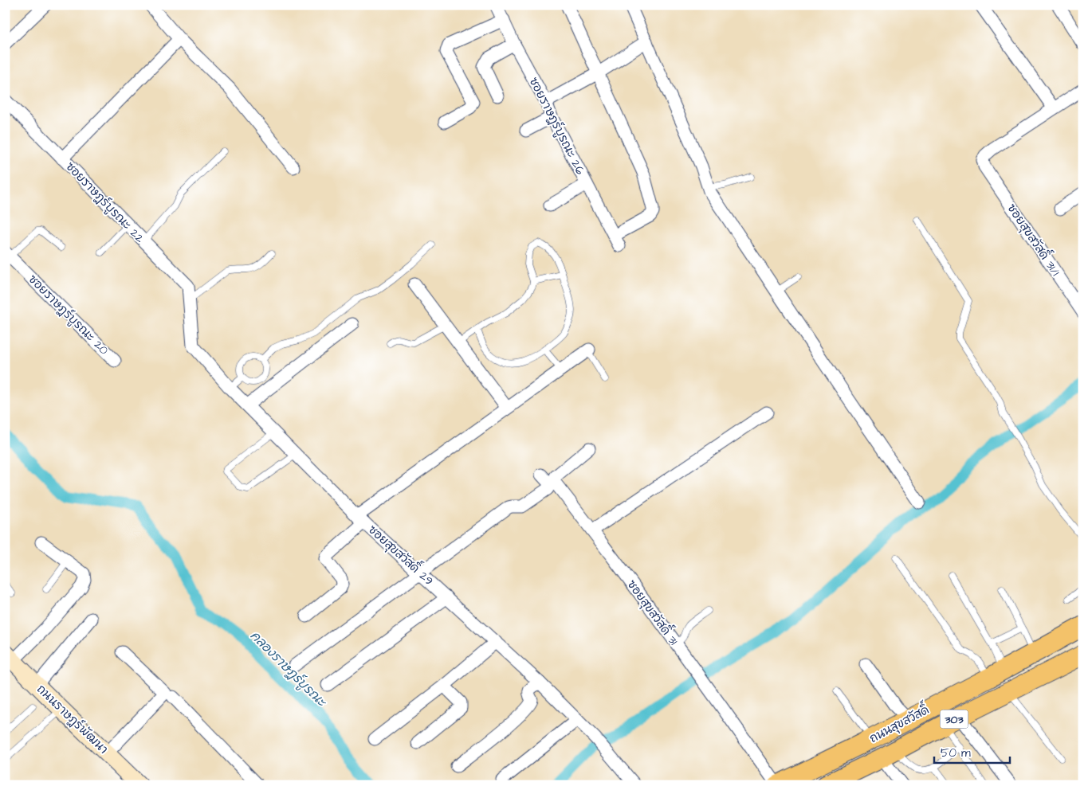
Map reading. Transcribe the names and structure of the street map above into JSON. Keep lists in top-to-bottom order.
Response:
{
  "streets": {
    "main road": ["303", "ถนนสุขสวัสดิ์"],
    "street": [
      "ซอยราษฎร์บูรณะ 26",
      "ซอยราษฎร์บูรณะ 22",
      "ซอยสุขสวัสดิ์ 31/1",
      "ซอยราษฎร์บูรณะ 20",
      "ซอยสุขสวัสดิ์ 29",
      "ซอยสุขสวัสดิ์ 31",
      "ถนนราษฎร์พัฒนา"
    ]
  },
  "crossings": [
    ["ซอยราษฎร์บูรณะ 22", "ซอยสุขสวัสดิ์ 29"],
    ["ซอยสุขสวัสดิ์ 31", "ถนนสุขสวัสดิ์"]
  ],
  "water": ["คลองราษฎร์บูรณะ"],
  "scale_bar": "50 m"
}
